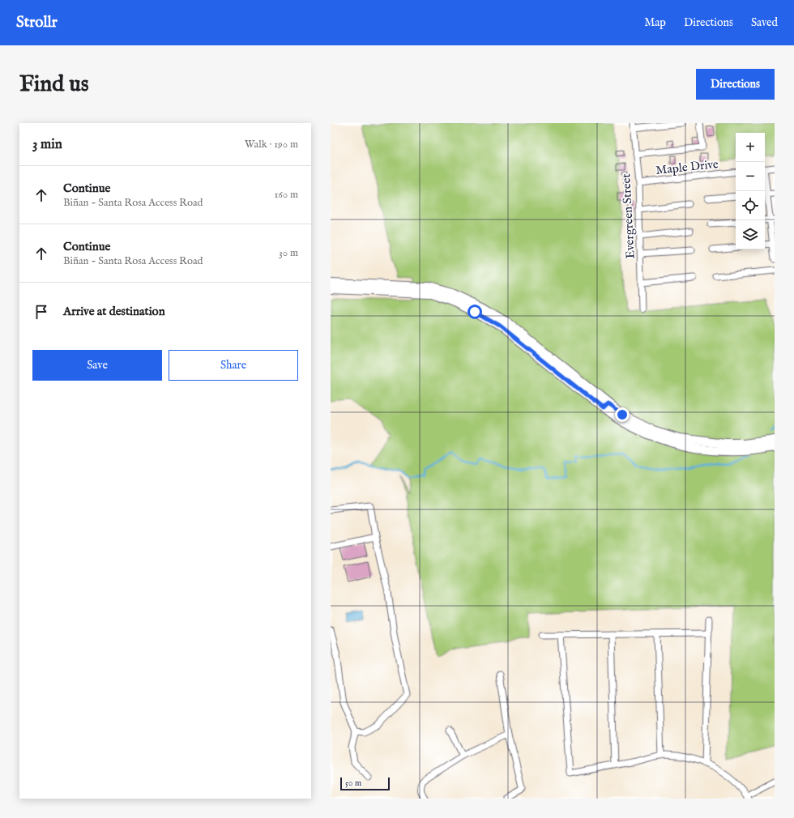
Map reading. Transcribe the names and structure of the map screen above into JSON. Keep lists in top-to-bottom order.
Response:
{
  "streets": {
    "street": ["Maple Drive", "Evergreen Street"]
  },
  "crossings": [
    ["Maple Drive", "Evergreen Street"]
  ],
  "scale_bar": "50 m",
  "page": {
    "header": "Strollr",
    "nav": ["Map", "Directions", "Saved"],
    "buttons": [
      "Directions",
      ["Save", "Share"]
    ],
    "title": "Find us",
    "heading": ["3 min", "Walk · 190 m"],
    "map_buttons": ["+", "−"],
    "list": [
      ["Continue", "Biñan - Santa Rosa Access Road", "160 m"],
      ["Continue", "Biñan - Santa Rosa Access Road", "30 m"],
      "Arrive at destination"
    ],
    "scale": "50 m"
  }
}
